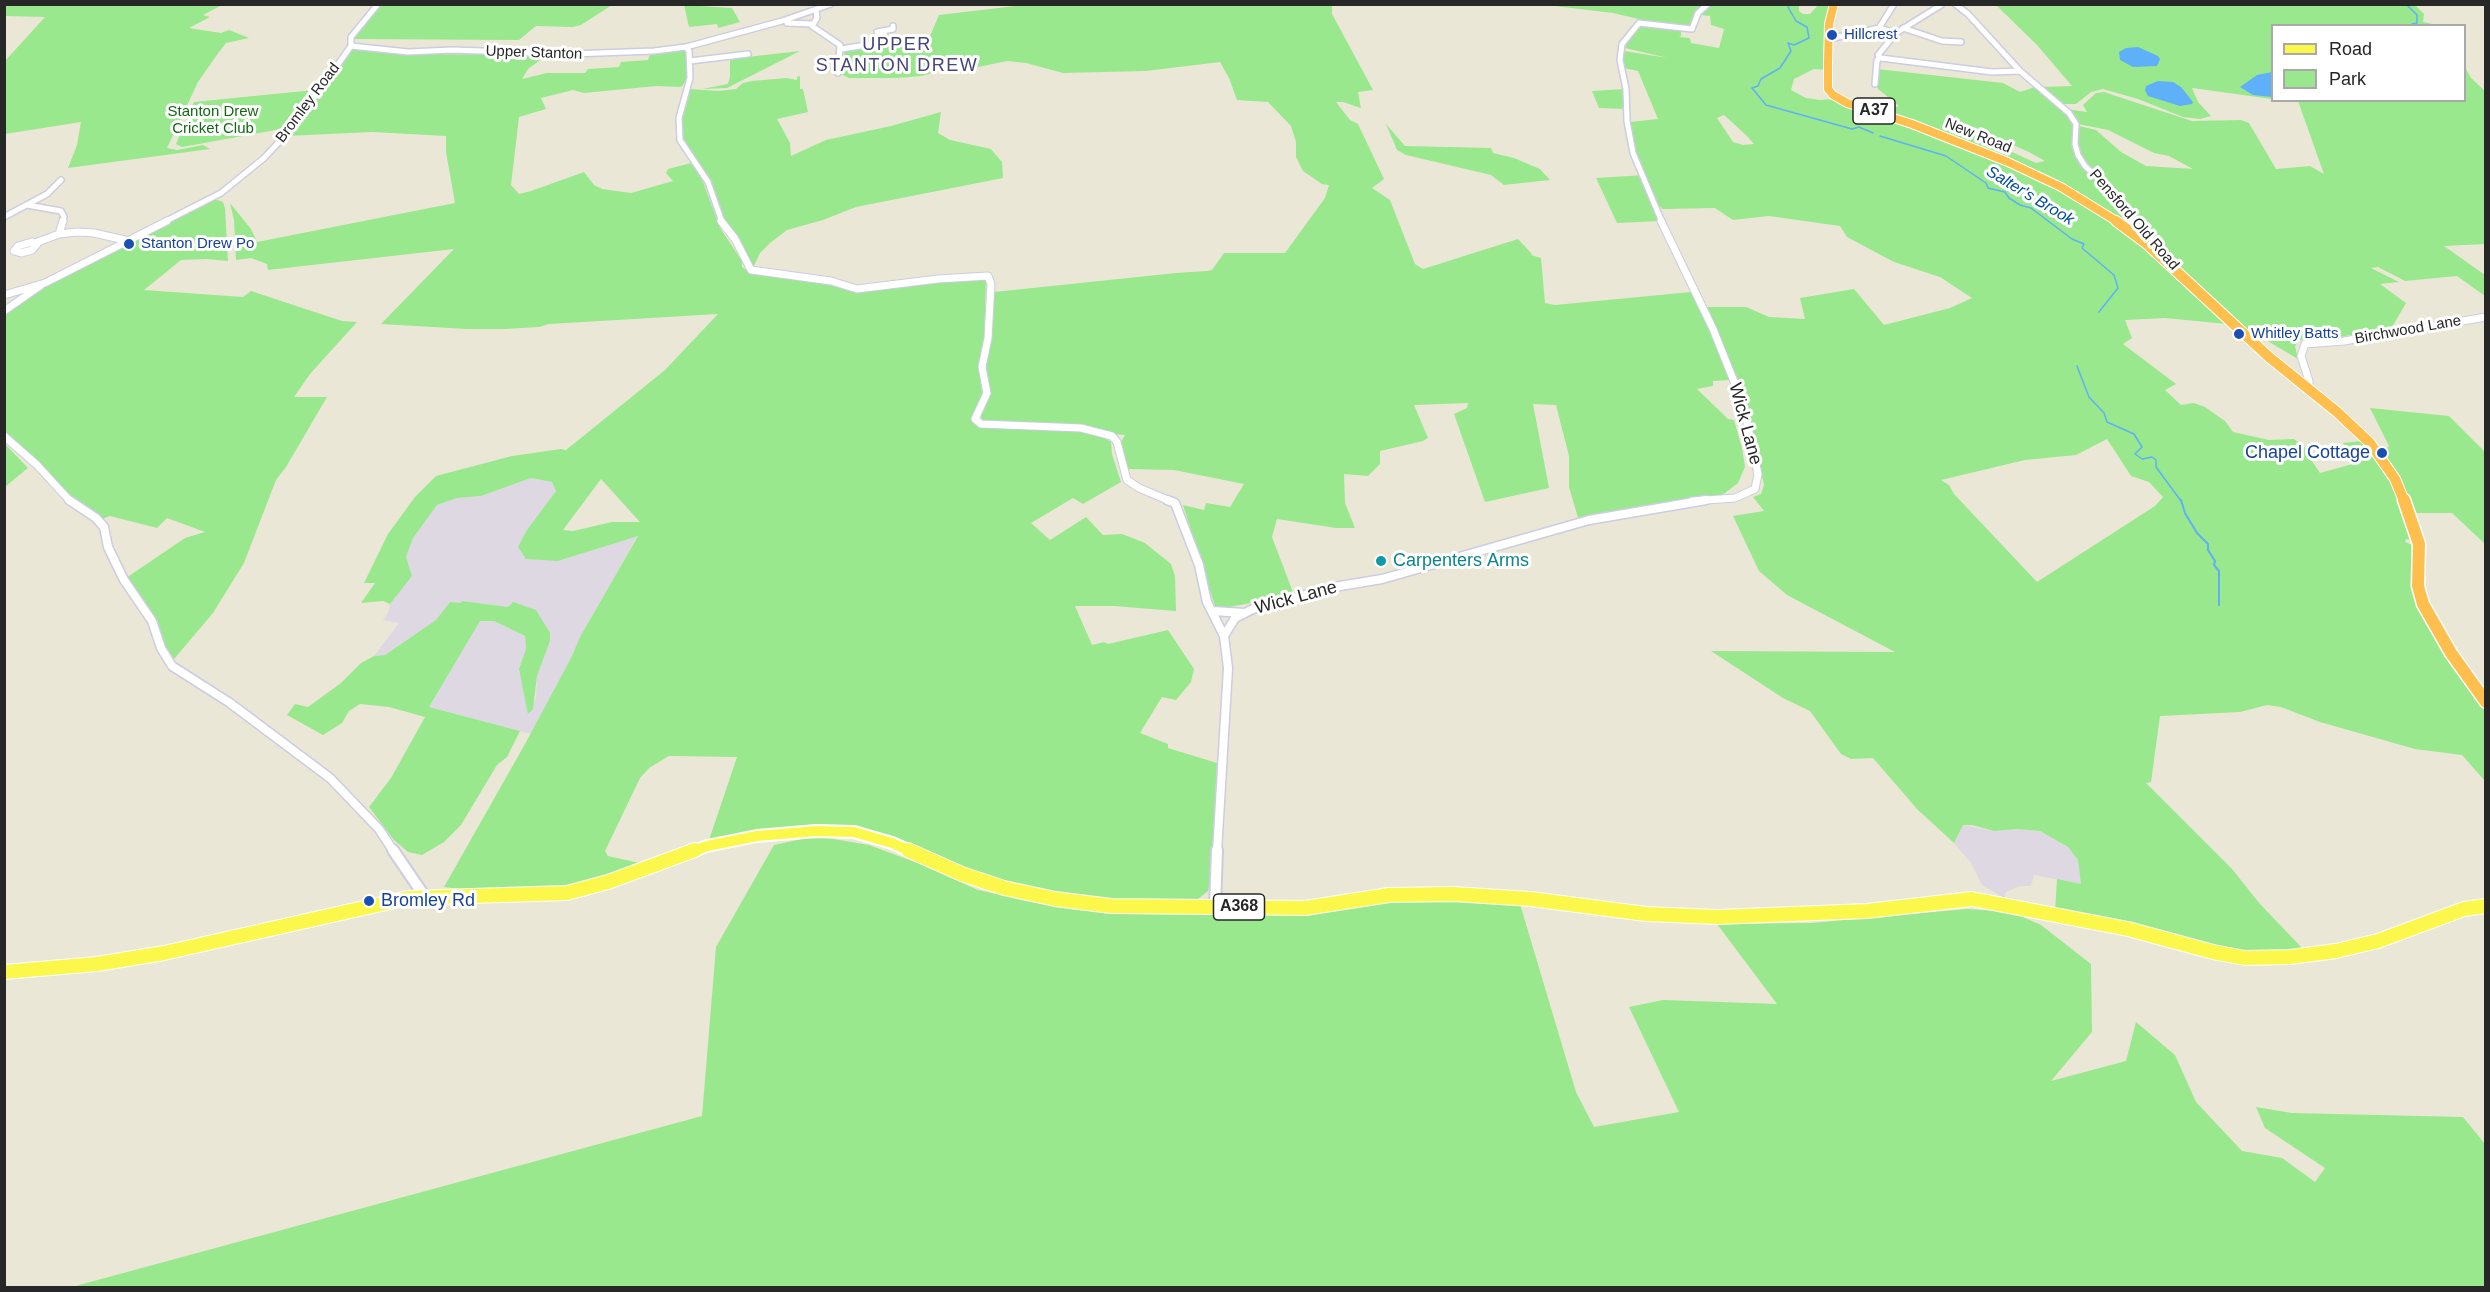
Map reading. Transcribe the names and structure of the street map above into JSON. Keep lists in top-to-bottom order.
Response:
{
  "streets": {
    "highway": ["A37", "New Road"],
    "main road": ["A368"],
    "street": [
      "Upper Stanton",
      "Bromley Road",
      "Pensford Old Road",
      "Birchwood Lane",
      "Wick Lane"
    ]
  },
  "crossings": [
    ["Upper Stanton", "Bromley Road"],
    ["A37", "New Road"],
    ["A37", "Pensford Old Road"],
    ["A37", "Birchwood Lane"],
    ["New Road", "Pensford Old Road"]
  ],
  "districts": ["UPPER STANTON DREW"],
  "water": ["Salter's Brook"],
  "parks": ["Stanton Drew Cricket Club"],
  "places": [
    "Hillcrest",
    "Stanton Drew Po",
    "Whitley Batts",
    "Chapel Cottage",
    "Carpenters Arms",
    "Bromley Rd"
  ],
  "legend": ["Road", "Park"]
}
